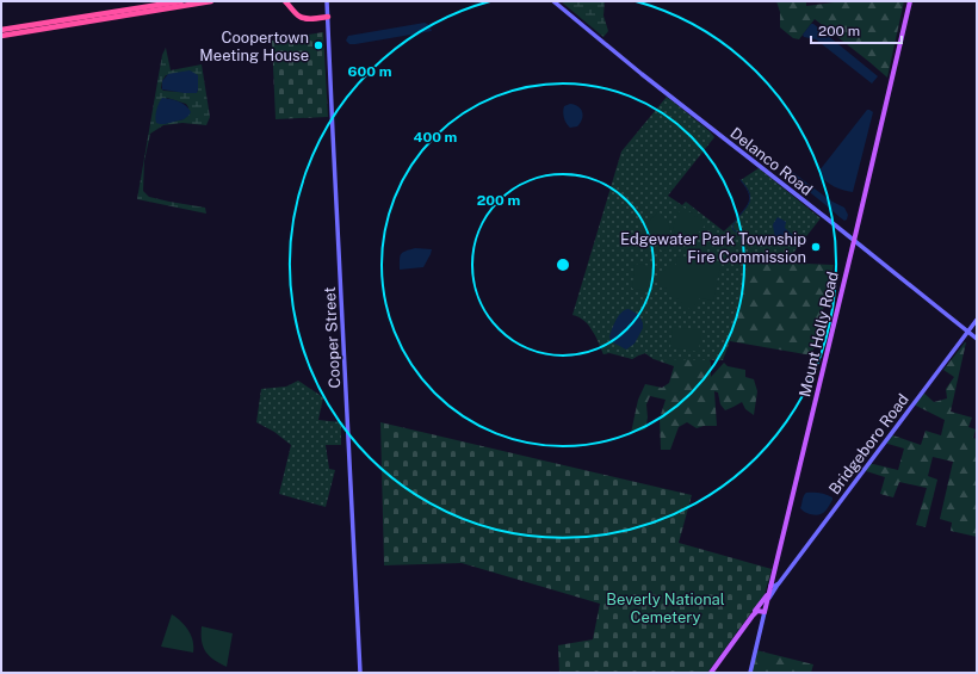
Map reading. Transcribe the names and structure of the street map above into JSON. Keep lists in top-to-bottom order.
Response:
{
  "streets": {
    "main road": ["Mount Holly Road"],
    "street": ["Delanco Road", "Cooper Street", "Bridgeboro Road"]
  },
  "crossings": [
    ["Delanco Road", "Mount Holly Road"],
    ["Delanco Road", "Bridgeboro Road"],
    ["Mount Holly Road", "Bridgeboro Road"]
  ],
  "parks": ["Beverly National Cemetery"],
  "places": ["Coopertown Meeting House", "Edgewater Park Township Fire Commission"],
  "scale_bar": "200 m",
  "rings": ["600 m", "400 m", "200 m"]
}
